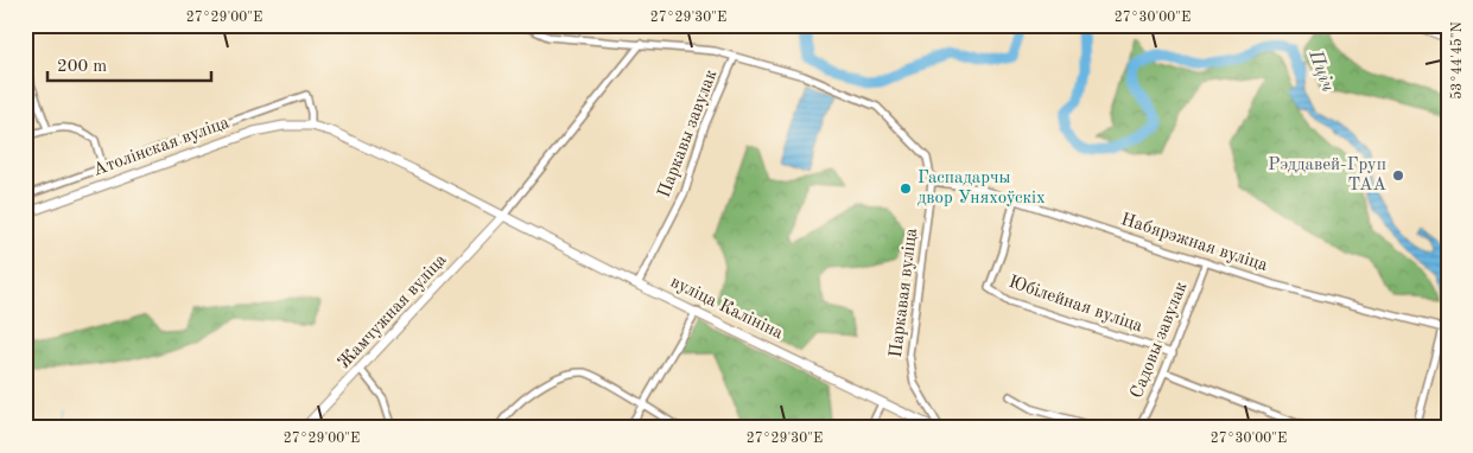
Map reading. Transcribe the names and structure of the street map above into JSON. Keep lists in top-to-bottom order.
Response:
{
  "streets": {
    "street": [
      "Паркавы завулак",
      "Атолінская вуліца",
      "Набярэжная вуліца",
      "Паркавая вуліца",
      "Юбілейная вуліца",
      "вуліца Калініна",
      "Жамчужная вуліца",
      "Садовы завулак"
    ]
  },
  "crossings": [
    ["Паркавы завулак", "Паркавая вуліца"],
    ["Паркавы завулак", "вуліца Калініна"],
    ["Атолінская вуліца", "вуліца Калініна"],
    ["Атолінская вуліца", "Жамчужная вуліца"],
    ["Набярэжная вуліца", "Паркавая вуліца"],
    ["Набярэжная вуліца", "Юбілейная вуліца"],
    ["Набярэжная вуліца", "Садовы завулак"],
    ["Юбілейная вуліца", "Садовы завулак"],
    ["вуліца Калініна", "Жамчужная вуліца"]
  ],
  "water": ["Пціч"],
  "places": ["Рэддавей-Груп ТАА", "Гаспадарчы двор Уняхоўскіх"],
  "scale_bar": "200 m",
  "coordinates": [
    "27°29'00\"E",
    "27°29'30\"E",
    "27°30'00\"E",
    "53°44'45\"N"
  ]
}
